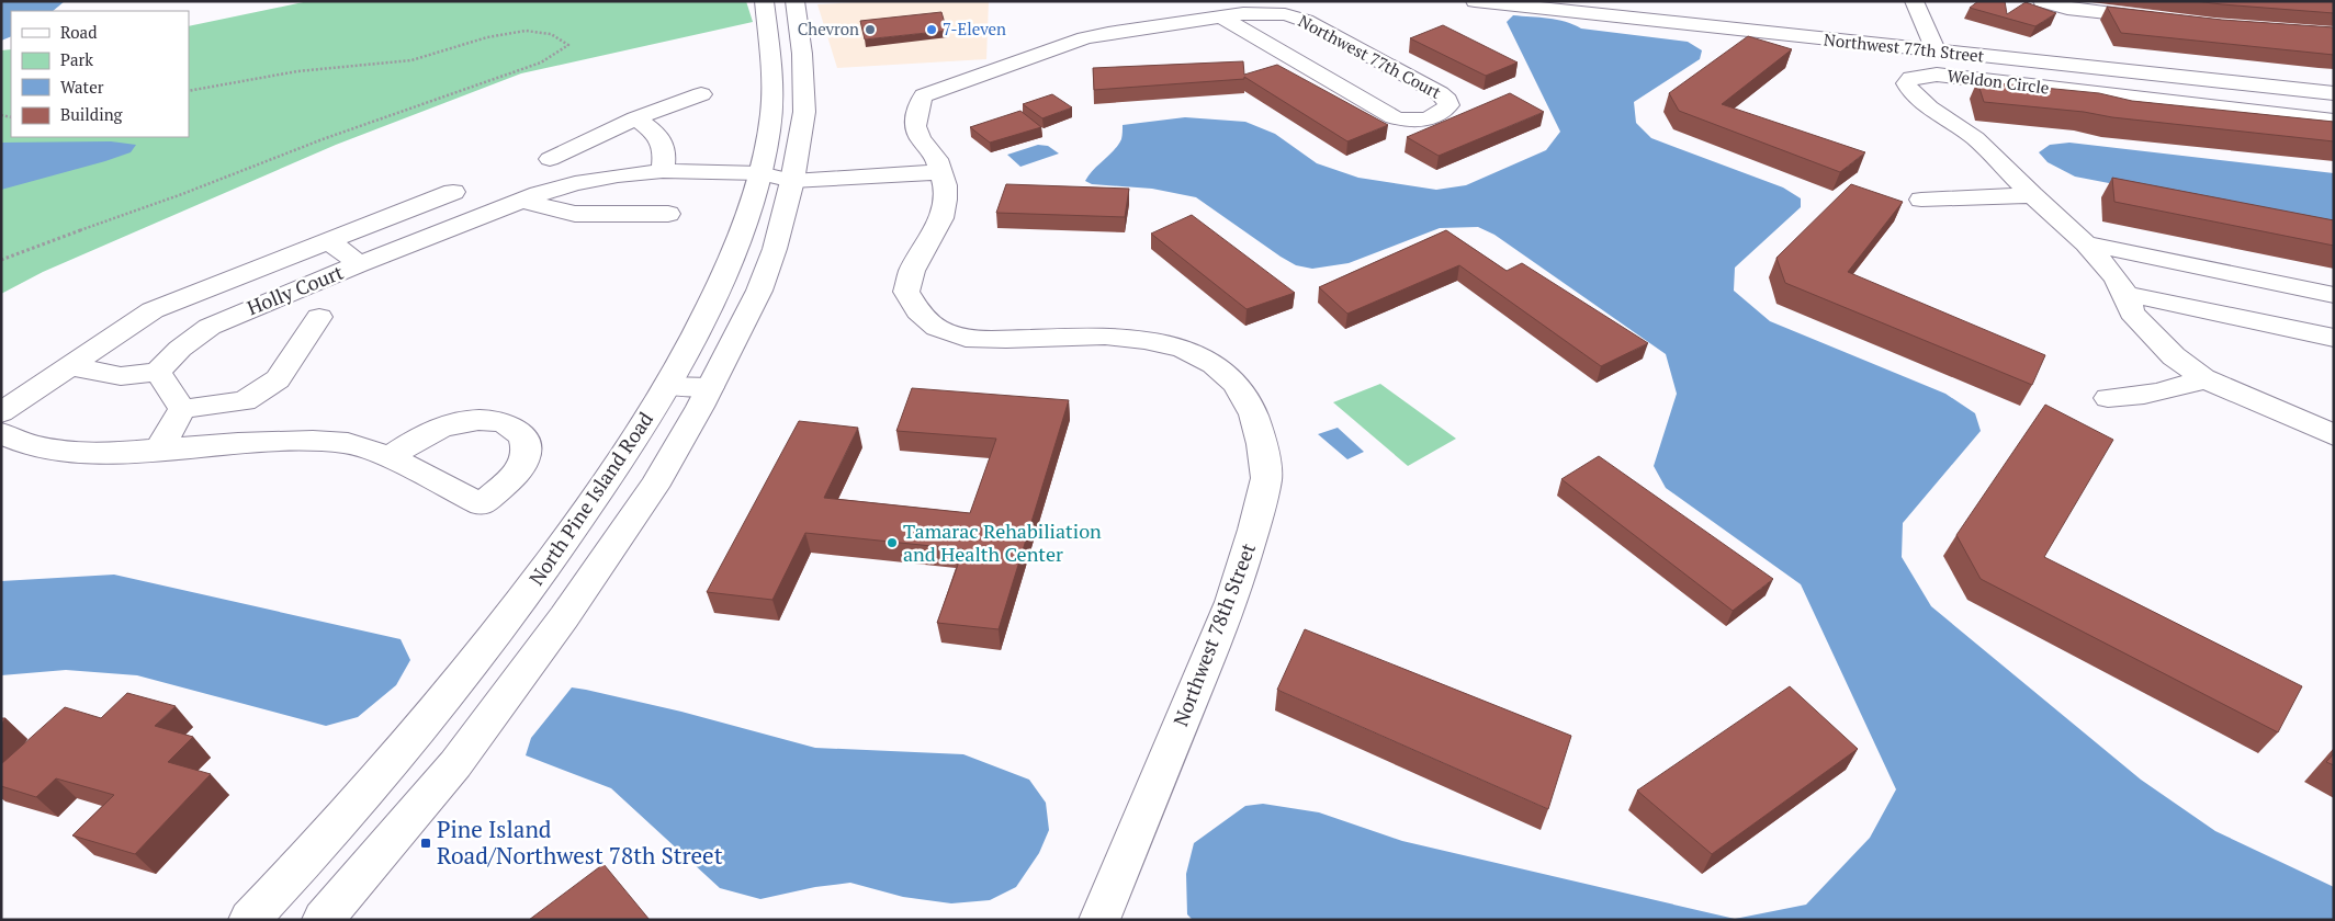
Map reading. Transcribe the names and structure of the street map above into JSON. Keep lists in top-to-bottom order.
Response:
{
  "streets": {
    "main road": [
      "Northwest 77th Street",
      "Northwest 77th Court",
      "Weldon Circle",
      "Holly Court",
      "North Pine Island Road",
      "Northwest 78th Street"
    ]
  },
  "crossings": [
    ["Northwest 77th Court", "Holly Court"],
    ["Northwest 77th Court", "Northwest 78th Street"],
    ["Holly Court", "North Pine Island Road"],
    ["Holly Court", "Northwest 78th Street"]
  ],
  "places": {
    "other": ["Chevron", "7-Eleven", "Tamarac Rehabiliation and Health Center"],
    "transit": ["Pine Island Road/Northwest 78th Street"]
  },
  "legend": [
    "Road",
    "Park",
    "Water",
    "Building"
  ]
}
